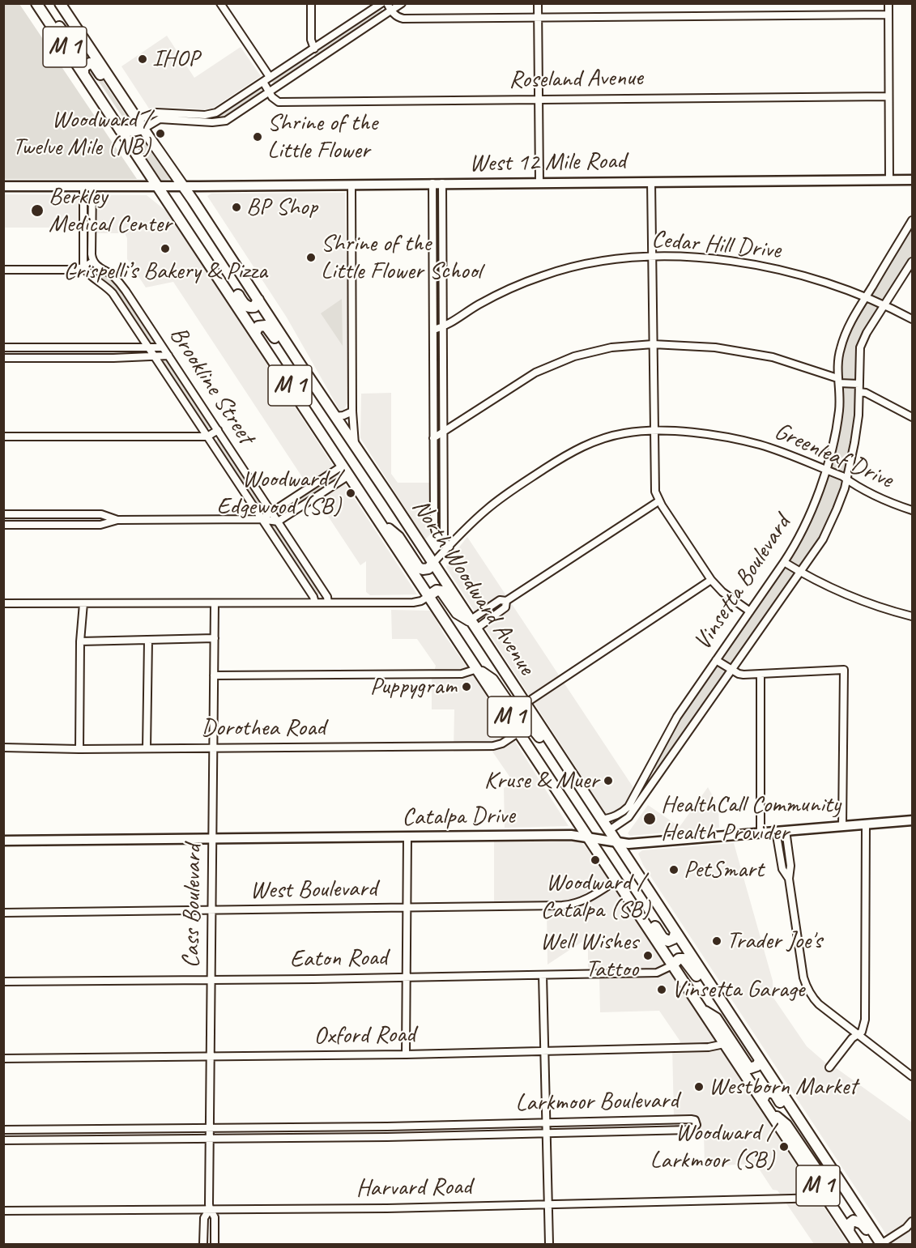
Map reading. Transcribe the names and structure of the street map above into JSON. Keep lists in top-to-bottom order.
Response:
{
  "streets": {
    "main road": [
      "M 1",
      "West 12 Mile Road",
      "North Woodward Avenue",
      "Catalpa Drive"
    ],
    "street": [
      "Roseland Avenue",
      "Cedar Hill Drive",
      "Brookline Street",
      "Greenleaf Drive",
      "Vinsetta Boulevard",
      "Dorothea Road",
      "West Boulevard",
      "Cass Boulevard",
      "Eaton Road",
      "Oxford Road",
      "Larkmoor Boulevard",
      "Harvard Road"
    ]
  },
  "crossings": [
    ["M 1", "West 12 Mile Road"],
    ["M 1", "Dorothea Road"],
    ["M 1", "Catalpa Drive"],
    ["M 1", "West Boulevard"],
    ["M 1", "Eaton Road"],
    ["M 1", "Oxford Road"],
    ["M 1", "Harvard Road"],
    ["West 12 Mile Road", "North Woodward Avenue"],
    ["Cedar Hill Drive", "Vinsetta Boulevard"],
    ["Greenleaf Drive", "Vinsetta Boulevard"],
    ["Greenleaf Drive", "North Woodward Avenue"],
    ["Vinsetta Boulevard", "North Woodward Avenue"],
    ["North Woodward Avenue", "Catalpa Drive"],
    ["Dorothea Road", "Cass Boulevard"],
    ["Catalpa Drive", "Cass Boulevard"],
    ["West Boulevard", "Cass Boulevard"],
    ["Cass Boulevard", "Eaton Road"],
    ["Cass Boulevard", "Oxford Road"],
    ["Cass Boulevard", "Larkmoor Boulevard"],
    ["Cass Boulevard", "Harvard Road"]
  ],
  "places": [
    "IHOP",
    "Woodward / Twelve Mile (NB)",
    "Shrine of the Little Flower",
    "BP Shop",
    "Berkley Medical Center",
    "Crispelli’s Bakery & Pizza",
    "Shrine of the Little Flower School",
    "Woodward / Edgewood (SB)",
    "Puppygram",
    "Kruse & Muer",
    "HealthCall Community Health Provider",
    "Woodward / Catalpa (SB)",
    "PetSmart",
    "Trader Joe's",
    "Well Wishes Tattoo",
    "Vinsetta Garage",
    "Westborn Market",
    "Woodward / Larkmoor (SB)"
  ]
}
